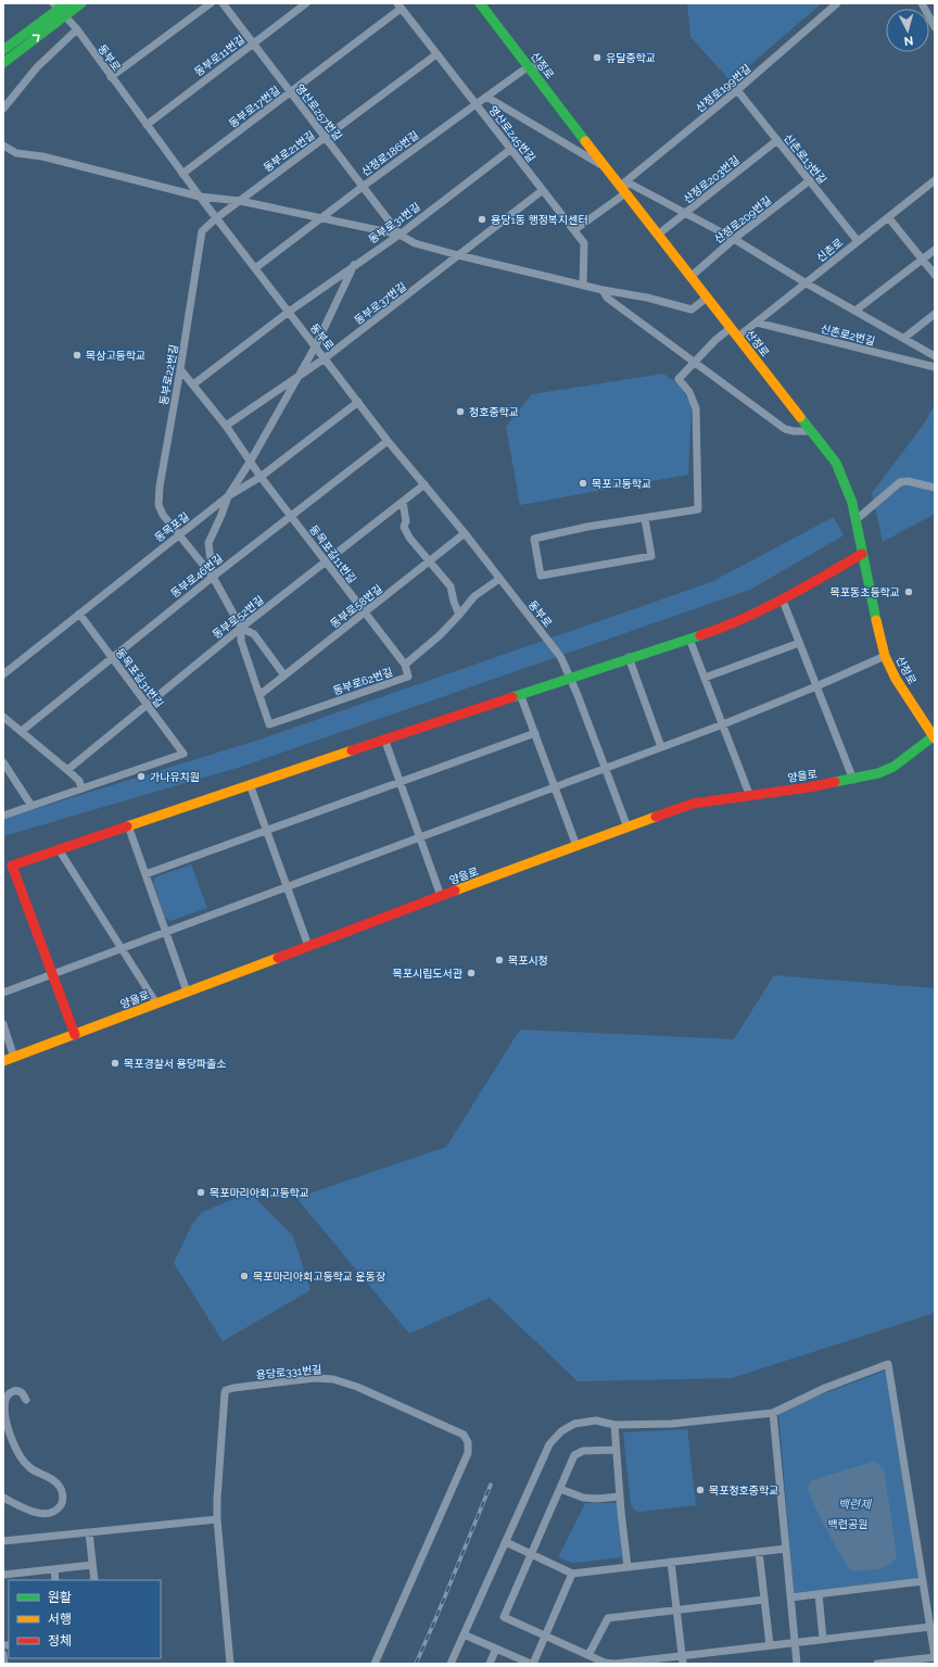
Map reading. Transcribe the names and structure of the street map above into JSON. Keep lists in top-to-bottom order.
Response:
{
  "streets": {
    "street": [
      "동부로11번길",
      "동부로",
      "산정로",
      "산정로199번길",
      "동부로17번길",
      "영산로257번길",
      "영산로245번길",
      "동부로21번길",
      "산정로186번길",
      "신촌로13번길",
      "산정로203번길",
      "산정로209번길",
      "동부로31번길",
      "신촌로",
      "동부로37번길",
      "신촌로2번길",
      "동부로22번길",
      "동목포길",
      "동목포길11번길",
      "동부로46번길",
      "동부로58번길",
      "동부로52번길",
      "동목포길31번길",
      "동부로62번길",
      "양을로",
      "용당로331번길"
    ]
  },
  "crossings": [
    ["동부로11번길", "동부로"],
    ["동부로11번길", "영산로257번길"],
    ["동부로", "동부로17번길"],
    ["동부로", "동부로21번길"],
    ["동부로", "산정로186번길"],
    ["동부로", "동부로31번길"],
    ["동부로", "동부로37번길"],
    ["동부로", "동부로22번길"],
    ["동부로", "동목포길"],
    ["동부로", "동부로46번길"],
    ["동부로", "동부로58번길"],
    ["동부로", "동부로52번길"],
    ["동부로", "동부로62번길"],
    ["동부로", "양을로"],
    ["산정로", "산정로199번길"],
    ["산정로", "산정로186번길"],
    ["산정로", "산정로203번길"],
    ["산정로", "산정로209번길"],
    ["산정로", "신촌로"],
    ["산정로", "양을로"],
    ["산정로199번길", "영산로245번길"],
    ["산정로199번길", "신촌로13번길"],
    ["동부로17번길", "영산로257번길"],
    ["동부로17번길", "영산로245번길"],
    ["영산로257번길", "동부로21번길"],
    ["영산로257번길", "산정로186번길"],
    ["영산로257번길", "동부로31번길"],
    ["영산로245번길", "동부로21번길"],
    ["영산로245번길", "산정로186번길"],
    ["영산로245번길", "동부로31번길"],
    ["영산로245번길", "동부로37번길"],
    ["동부로21번길", "동부로22번길"],
    ["신촌로13번길", "산정로203번길"],
    ["신촌로13번길", "산정로209번길"],
    ["신촌로13번길", "신촌로"],
    ["동부로31번길", "동목포길11번길"],
    ["신촌로", "신촌로2번길"],
    ["동부로37번길", "동목포길11번길"],
    ["동부로22번길", "동목포길"],
    ["동부로22번길", "동목포길11번길"],
    ["동부로22번길", "동부로46번길"],
    ["동목포길", "동목포길11번길"],
    ["동목포길", "동목포길31번길"],
    ["동목포길11번길", "동부로46번길"],
    ["동목포길11번길", "동부로58번길"],
    ["동목포길11번길", "동부로52번길"],
    ["동목포길11번길", "동부로62번길"],
    ["동부로46번길", "동목포길31번길"],
    ["동부로58번길", "동부로62번길"],
    ["동부로52번길", "동목포길31번길"]
  ],
  "water": ["백련제"],
  "parks": ["백련공원"],
  "places": [
    "유달중학교",
    "용당1동 행정복지센터",
    "목상고등학교",
    "청호중학교",
    "목포고등학교",
    "목포동초등학교",
    "가나유치원",
    "목포시청",
    "목포시립도서관",
    "목포경찰서 용당파출소",
    "목포마리아회고등학교",
    "목포마리아회고등학교 운동장",
    "목포청호중학교"
  ],
  "legend": ["원활", "서행", "정체"],
  "north": "bottom"
}
